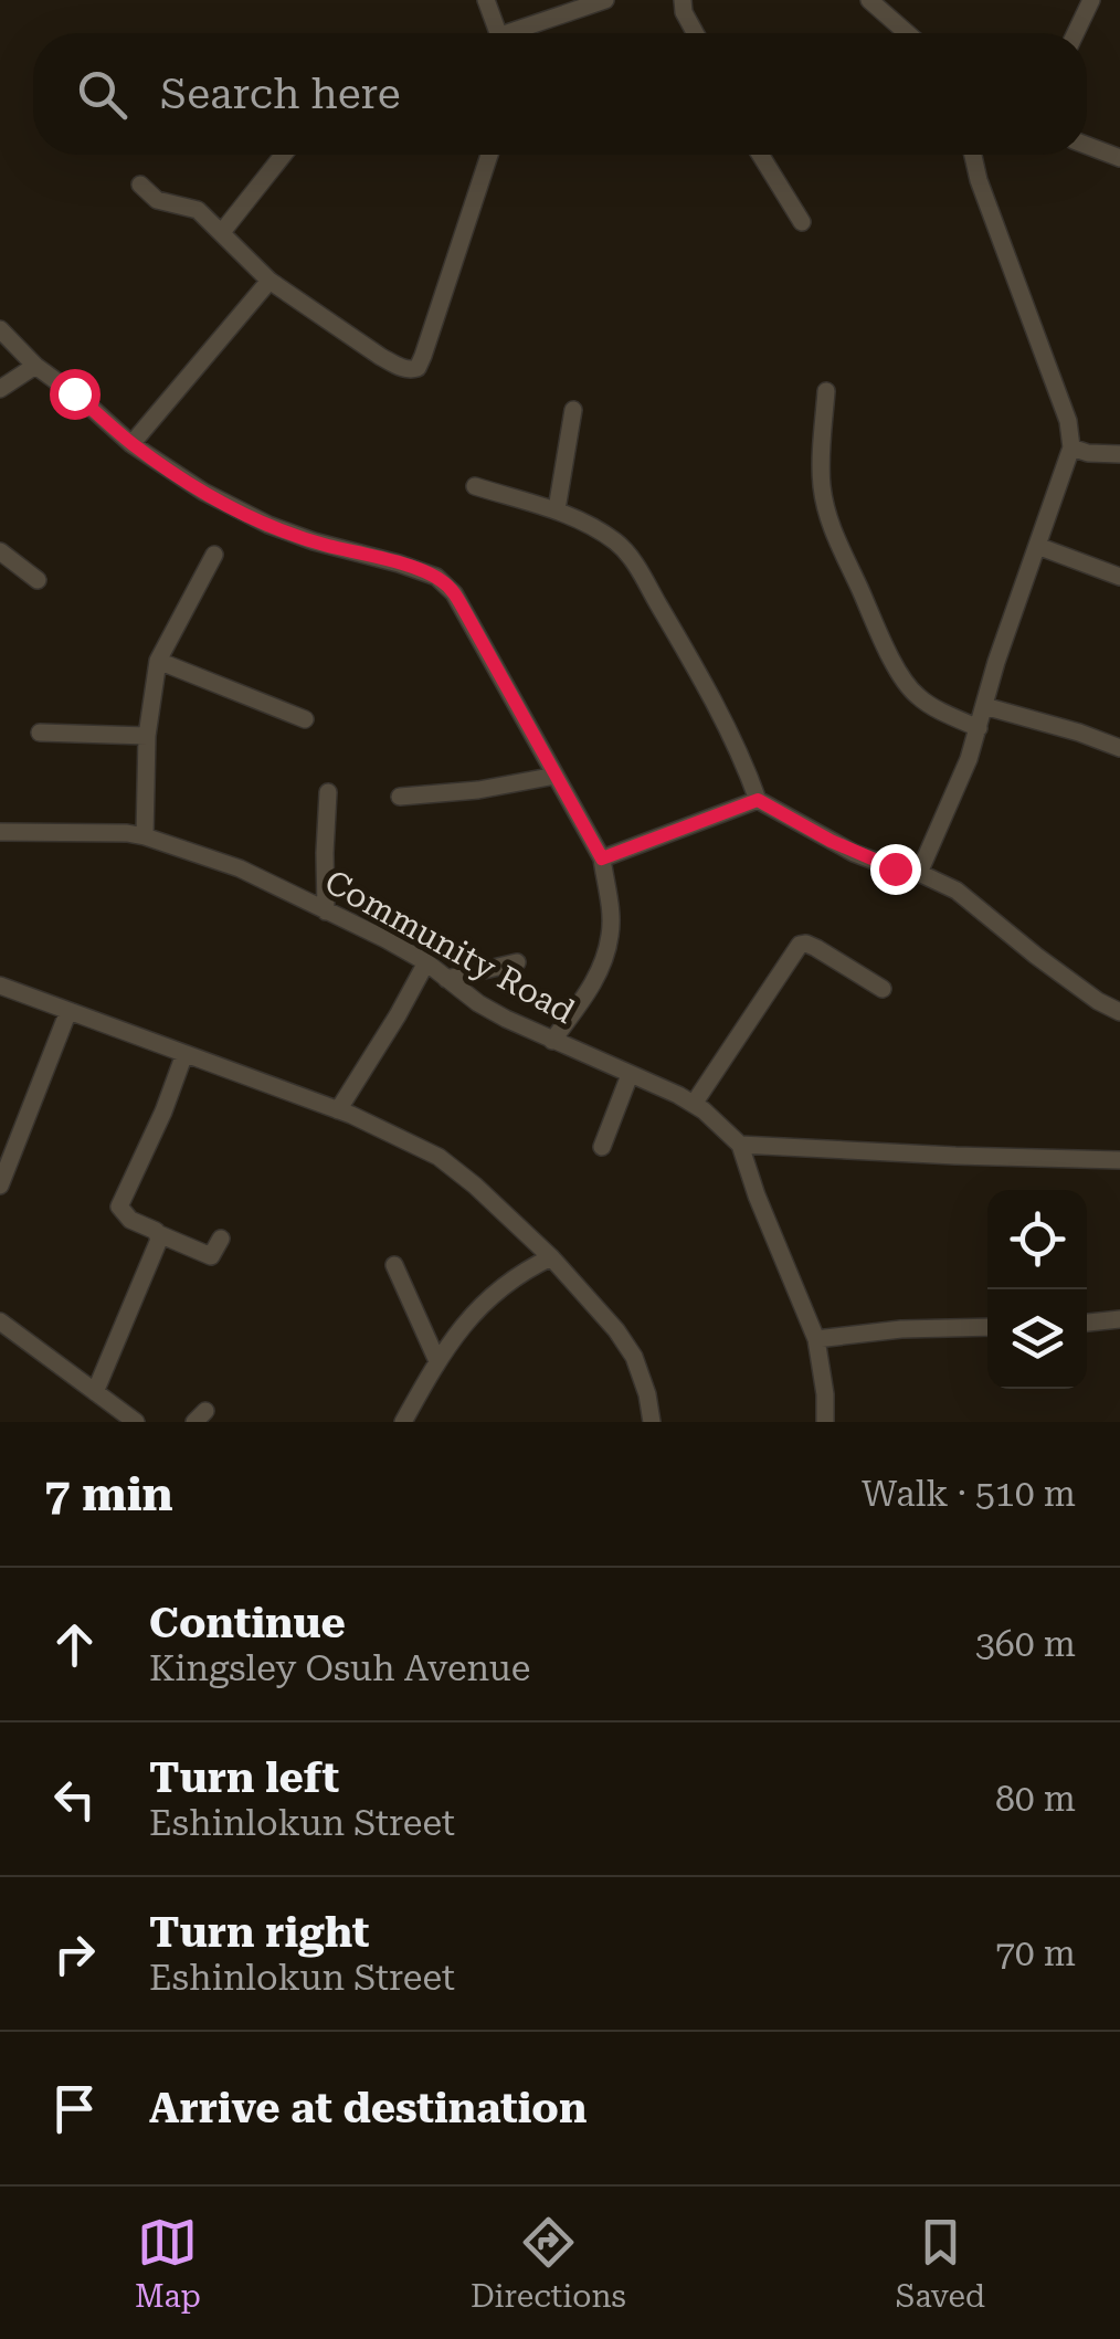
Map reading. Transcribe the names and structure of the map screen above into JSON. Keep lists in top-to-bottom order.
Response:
{
  "streets": {
    "street": ["Community Road"]
  },
  "page": {
    "search": "Search here",
    "heading": ["7 min", "Walk · 510 m"],
    "list": [
      ["Continue", "Kingsley Osuh Avenue", "360 m"],
      ["Turn left", "Eshinlokun Street", "80 m"],
      ["Turn right", "Eshinlokun Street", "70 m"],
      "Arrive at destination"
    ],
    "nav": ["Map", "Directions", "Saved"]
  }
}
